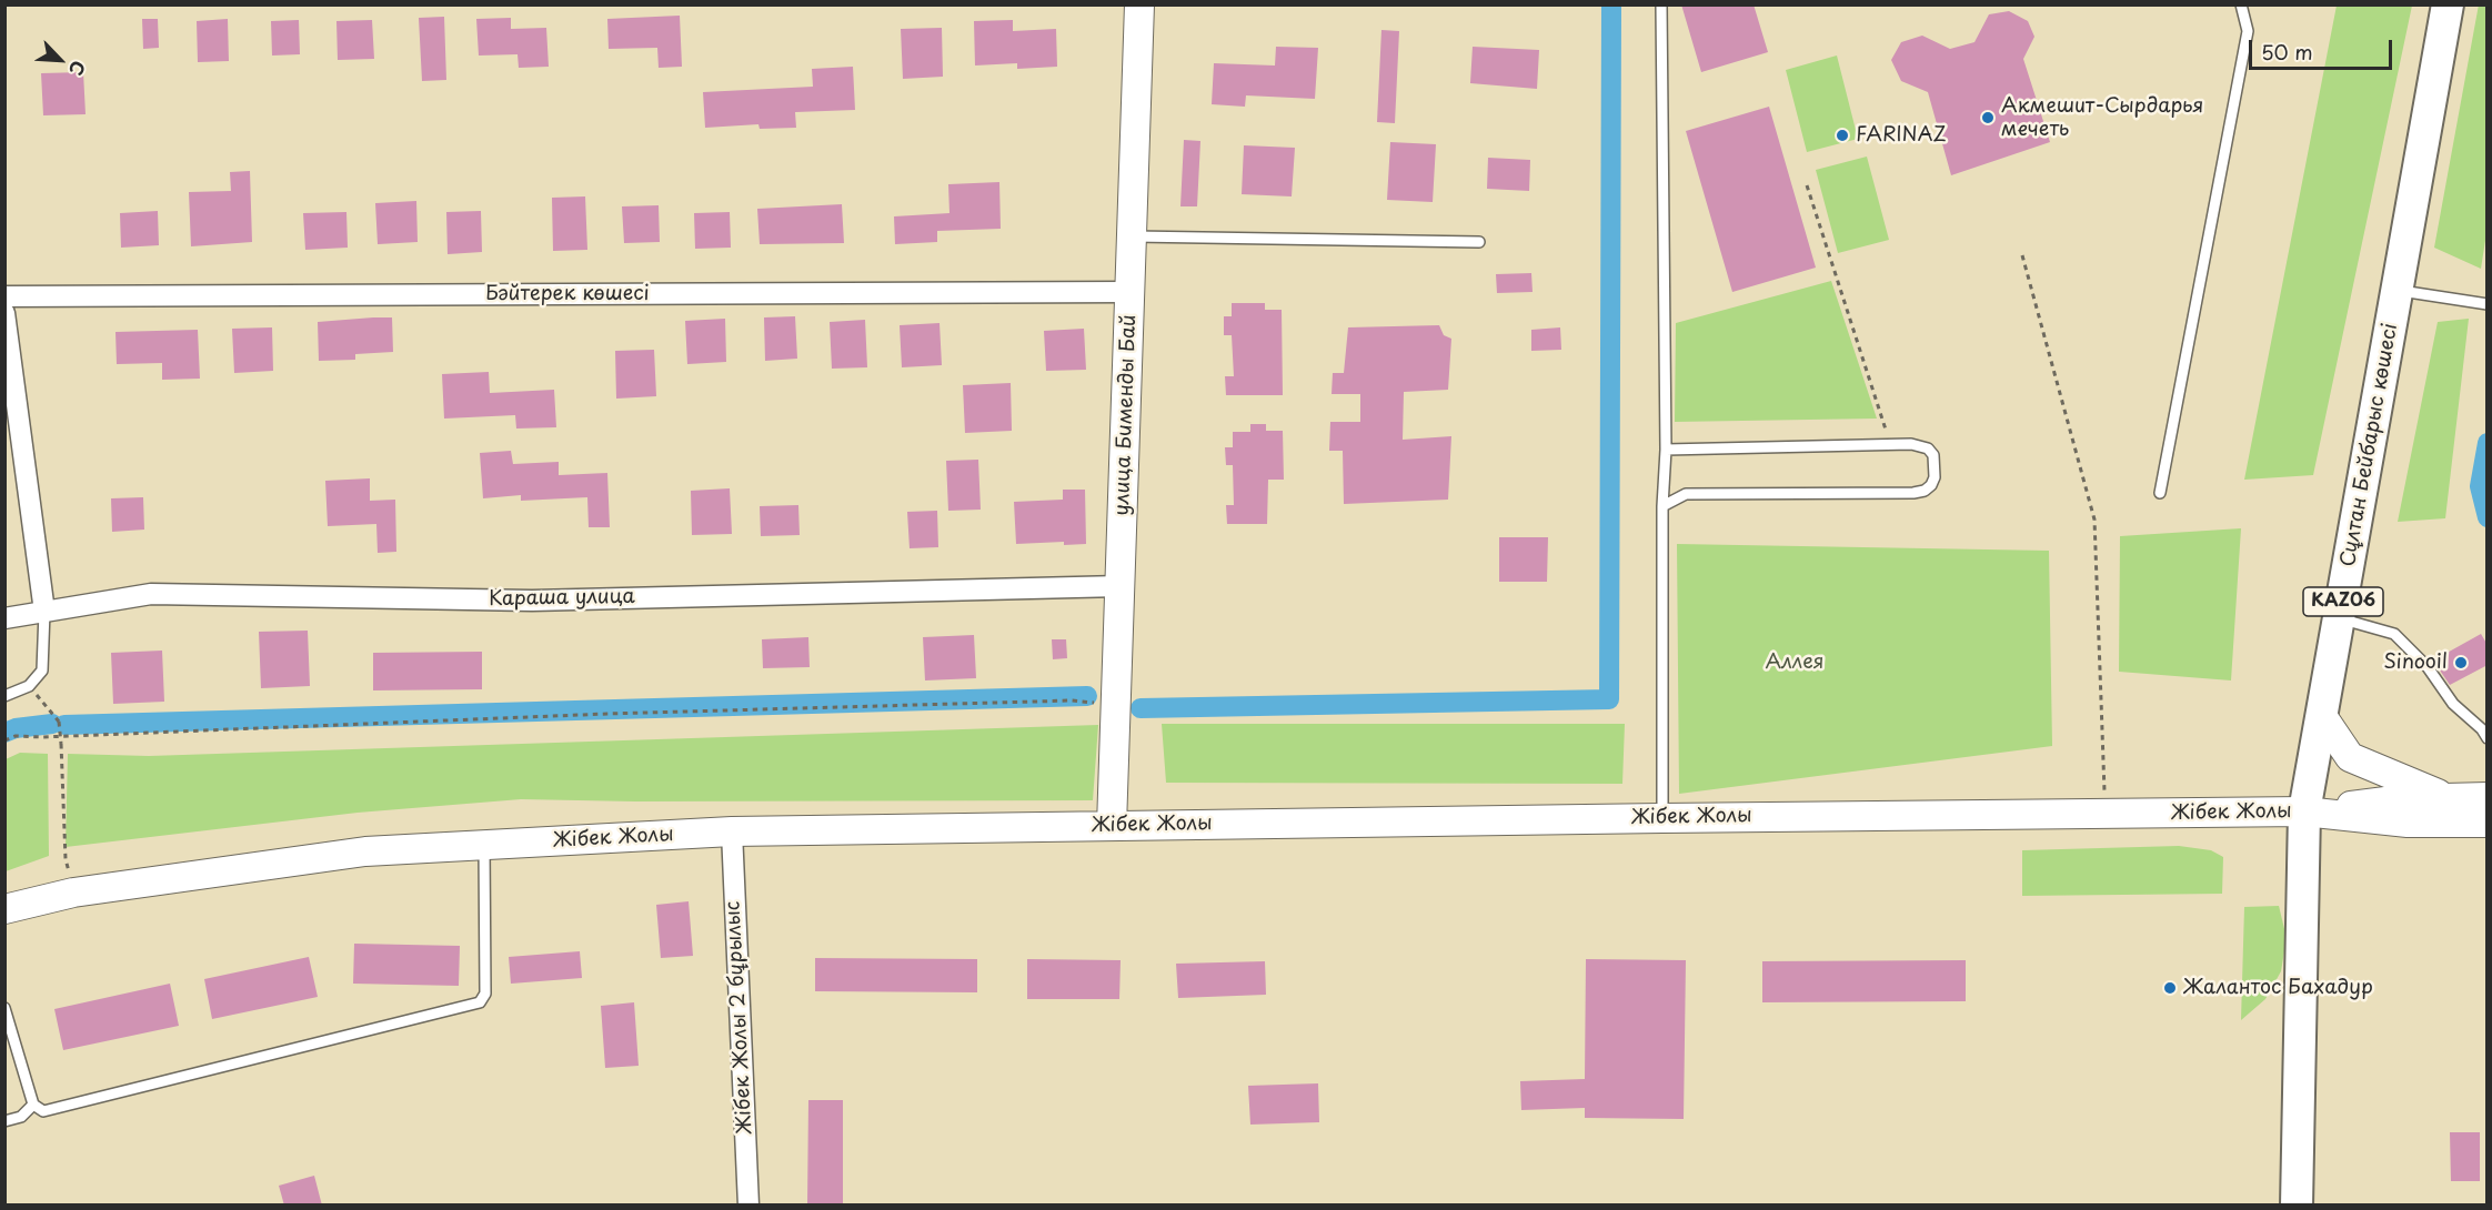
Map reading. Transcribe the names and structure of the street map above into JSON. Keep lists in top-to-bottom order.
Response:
{
  "streets": {
    "main road": [
      "улица Бименды Бай",
      "Сұлтан Бейбарыс көшесі",
      "KAZ06",
      "Жібек Жолы"
    ],
    "street": ["Бәйтерек көшесі", "Караша улица", "Жібек Жолы 2 бұрылыс"]
  },
  "crossings": [
    ["Бәйтерек көшесі", "улица Бименды Бай"],
    ["улица Бименды Бай", "Караша улица"],
    ["улица Бименды Бай", "Жібек Жолы"],
    ["Сұлтан Бейбарыс көшесі", "Жібек Жолы"],
    ["Жібек Жолы", "Жібек Жолы 2 бұрылыс"]
  ],
  "parks": ["Аллея"],
  "places": [
    "Акмешит-Сырдарья мечеть",
    "FARINAZ",
    "Sinooil",
    "Жалантос Бахадур"
  ],
  "scale_bar": "50 m",
  "north": "bottom right"
}
